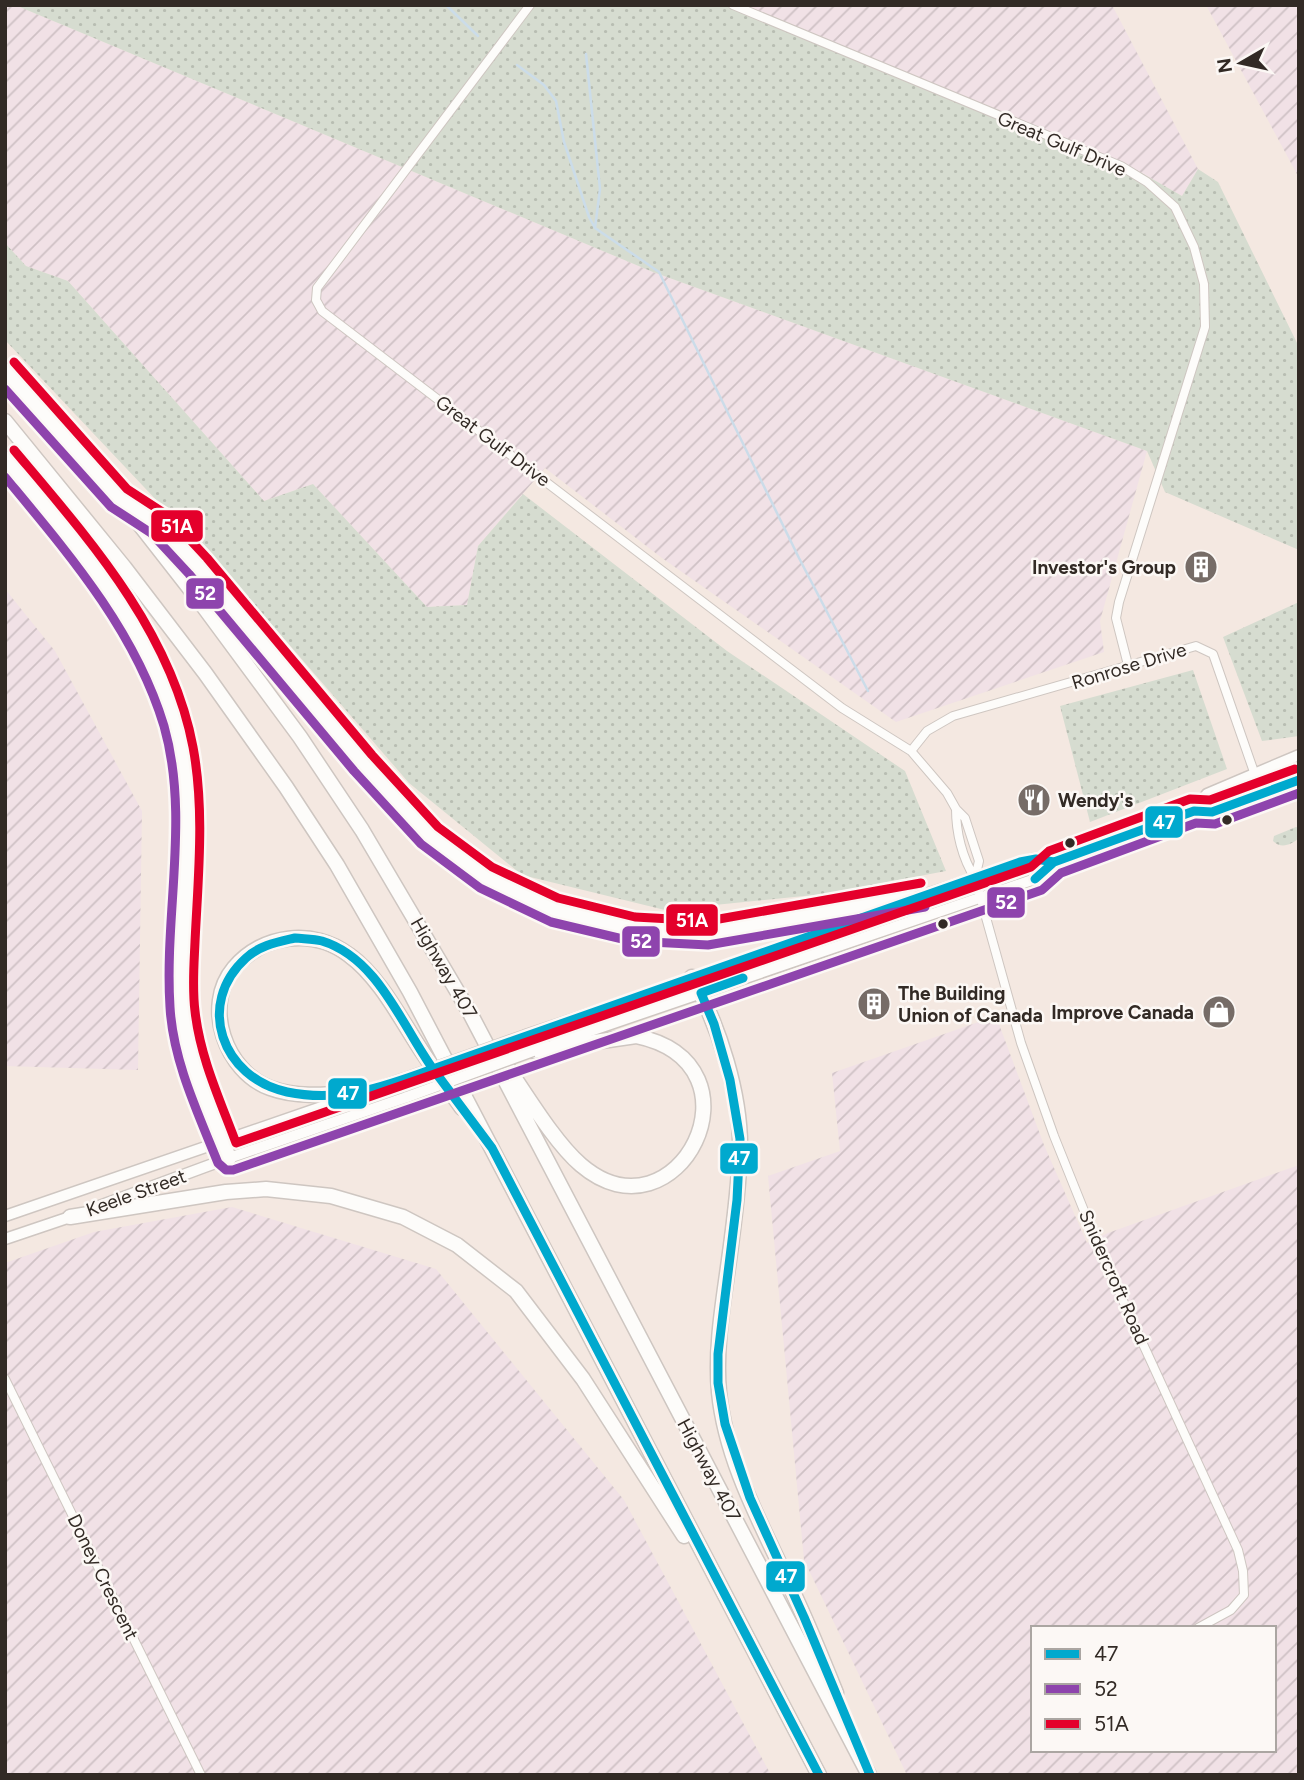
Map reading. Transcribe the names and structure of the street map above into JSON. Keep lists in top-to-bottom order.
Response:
{
  "streets": {
    "highway": ["Highway 407"],
    "main road": ["Keele Street"],
    "street": [
      "Great Gulf Drive",
      "Ronrose Drive",
      "Snidercroft Road",
      "Doney Crescent"
    ]
  },
  "crossings": [
    ["Great Gulf Drive", "Ronrose Drive"],
    ["Great Gulf Drive", "Keele Street"],
    ["Great Gulf Drive", "Snidercroft Road"],
    ["Ronrose Drive", "Keele Street"],
    ["Keele Street", "Snidercroft Road"]
  ],
  "places": {
    "building": ["Investor's Group", "The Building Union of Canada"],
    "restaurant": ["Wendy's"],
    "shop": ["Improve Canada"]
  },
  "lines": ["transit line 51A", "transit line 52", "transit line 47"],
  "legend": ["47", "52", "51A"],
  "north": "left"
}
